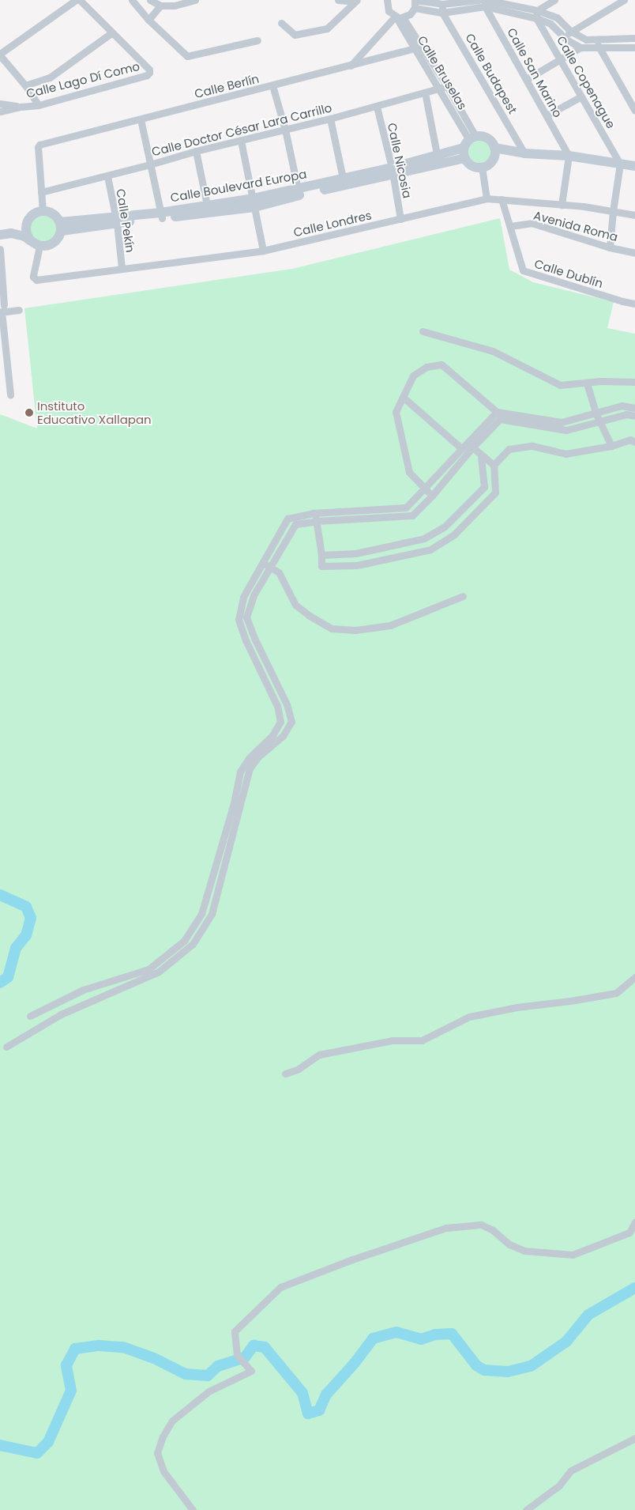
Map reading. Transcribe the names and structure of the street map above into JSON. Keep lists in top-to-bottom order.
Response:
{
  "streets": {
    "main road": ["Calle Boulevard Europa"],
    "street": [
      "Calle Bruselas",
      "Calle San Marino",
      "Calle Budapest",
      "Calle Lago Dí Como",
      "Calle Copenague",
      "Calle Berlín",
      "Calle Doctor César Lara Carrillo",
      "Calle Nicosia",
      "Calle Pekín",
      "Calle Londres",
      "Avenida Roma",
      "Calle Dublín"
    ]
  },
  "crossings": [
    ["Calle Bruselas", "Calle Berlín"],
    ["Calle Bruselas", "Calle Doctor César Lara Carrillo"],
    ["Calle Bruselas", "Calle Boulevard Europa"],
    ["Calle Berlín", "Calle Doctor César Lara Carrillo"],
    ["Calle Doctor César Lara Carrillo", "Calle Nicosia"],
    ["Calle Doctor César Lara Carrillo", "Calle Pekín"],
    ["Calle Nicosia", "Calle Boulevard Europa"],
    ["Calle Nicosia", "Calle Londres"],
    ["Calle Boulevard Europa", "Calle Pekín"],
    ["Calle Boulevard Europa", "Calle Londres"],
    ["Calle Pekín", "Calle Londres"],
    ["Calle Londres", "Calle Dublín"],
    ["Avenida Roma", "Calle Dublín"]
  ],
  "places": ["Instituto Educativo Xallapan"]
}
